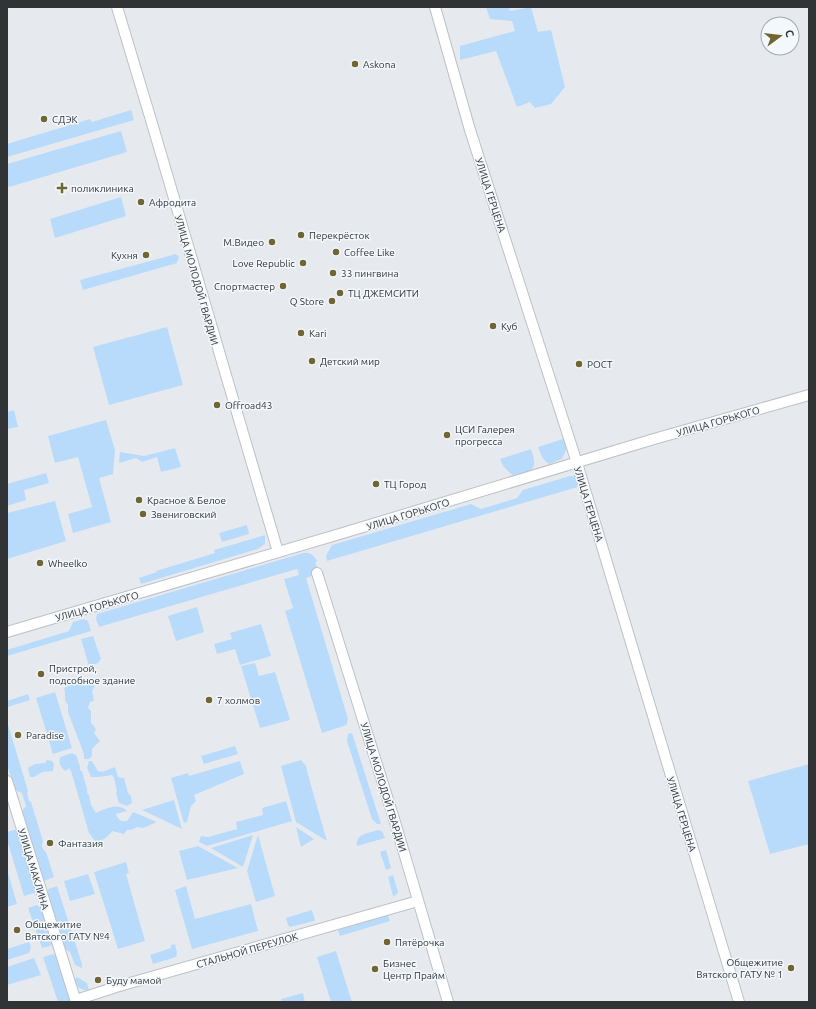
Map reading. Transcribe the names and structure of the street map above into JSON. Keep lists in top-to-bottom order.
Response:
{
  "streets": {
    "street": [
      "УЛИЦА ГЕРЦЕНА",
      "УЛИЦА МОЛОДОЙ ГВАРДИИ",
      "УЛИЦА ГОРЬКОГО",
      "УЛИЦА МАКЛИНА",
      "СТАЛЬНОЙ ПЕРЕУЛОК"
    ]
  },
  "crossings": [
    ["УЛИЦА ГЕРЦЕНА", "УЛИЦА ГОРЬКОГО"],
    ["УЛИЦА МОЛОДОЙ ГВАРДИИ", "УЛИЦА ГОРЬКОГО"],
    ["УЛИЦА МОЛОДОЙ ГВАРДИИ", "СТАЛЬНОЙ ПЕРЕУЛОК"],
    ["УЛИЦА МАКЛИНА", "СТАЛЬНОЙ ПЕРЕУЛОК"]
  ],
  "places": {
    "other": [
      "Askona",
      "СДЭК",
      "Афродита",
      "Перекрёсток",
      "М.Видео",
      "Coffee Like",
      "Кухня",
      "Love Republic",
      "33 пингвина",
      "Спортмастер",
      "ТЦ ДЖЕМСИТИ",
      "Q Store",
      "Куб",
      "Kari",
      "Детский мир",
      "РОСТ",
      "Offroad43",
      "ЦСИ Галерея прогресса",
      "ТЦ Город",
      "Красное & Белое",
      "Звениговский",
      "Wheelko",
      "Пристрой, подсобное здание",
      "7 холмов",
      "Paradise",
      "Фантазия",
      "Общежитие Вятского ГАТУ №4",
      "Пятёрочка",
      "Общежитие Вятского ГАТУ № 1",
      "Бизнес Центр Прайм",
      "Буду мамой"
    ],
    "health": ["поликлиника"]
  },
  "north": "right"
}
